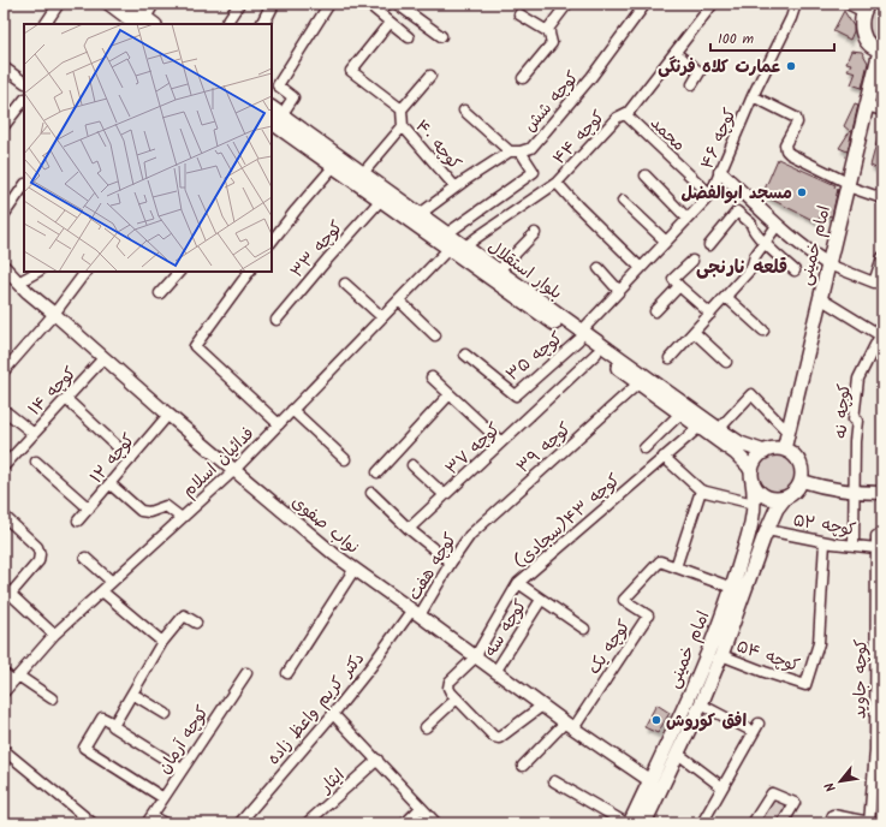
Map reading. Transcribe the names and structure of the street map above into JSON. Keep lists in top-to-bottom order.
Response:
{
  "streets": {
    "main road": ["امام خمینی", "بلوار استقلال"],
    "street": [
      "کوچه شش",
      "محمد",
      "کوچه ۴۴",
      "کوچه ۴۶",
      "کوچه ۴۰",
      "کوچه ۳۳",
      "کوچه ۳۵",
      "کوچه ۱۴",
      "کوچه نه",
      "کوچه ۳۹",
      "کوچه ۳۷",
      "کوچه ۱۲",
      "فدائیان اسلام",
      "کوچه ۴۳(سجادی)",
      "نواب صفوی",
      "کوچه ۵۲",
      "کوچه هفت",
      "کوچه سه",
      "کوچه یک",
      "کوچه ۵۴",
      "کوچه جاوید",
      "دکتر کریم واعظ زاده",
      "کوچه آرمان",
      "ایثار"
    ]
  },
  "crossings": [
    ["کوچه شش", "کوچه ۴۰"],
    ["کوچه شش", "بلوار استقلال"],
    ["محمد", "کوچه ۴۴"],
    ["محمد", "کوچه ۴۶"],
    ["کوچه ۴۴", "بلوار استقلال"],
    ["کوچه ۴۴", "فدائیان اسلام"],
    ["کوچه ۴۶", "بلوار استقلال"],
    ["کوچه ۴۶", "کوچه ۳۵"],
    ["کوچه ۴۰", "بلوار استقلال"],
    ["امام خمینی", "بلوار استقلال"],
    ["امام خمینی", "نواب صفوی"],
    ["امام خمینی", "کوچه ۵۲"],
    ["امام خمینی", "کوچه ۵۴"],
    ["کوچه ۳۳", "بلوار استقلال"],
    ["بلوار استقلال", "کوچه ۳۵"],
    ["بلوار استقلال", "کوچه ۳۹"],
    ["بلوار استقلال", "کوچه ۳۷"],
    ["بلوار استقلال", "فدائیان اسلام"],
    ["بلوار استقلال", "کوچه ۴۳(سجادی)"],
    ["کوچه ۱۴", "نواب صفوی"],
    ["کوچه نه", "کوچه ۵۲"],
    ["کوچه ۳۹", "کوچه هفت"],
    ["کوچه ۱۲", "نواب صفوی"],
    ["فدائیان اسلام", "نواب صفوی"],
    ["کوچه ۴۳(سجادی)", "نواب صفوی"],
    ["نواب صفوی", "کوچه هفت"],
    ["نواب صفوی", "کوچه سه"],
    ["نواب صفوی", "کوچه یک"],
    ["نواب صفوی", "دکتر کریم واعظ زاده"],
    ["کوچه ۵۲", "کوچه ۵۴"],
    ["کوچه ۵۲", "کوچه جاوید"],
    ["کوچه هفت", "دکتر کریم واعظ زاده"]
  ],
  "districts": ["قلعه نارنجی"],
  "places": ["عمارت کلاه فرنگی", "مسجد ابوالفضل", "افق کوروش"],
  "scale_bar": "100 m",
  "north": "bottom left"
}
